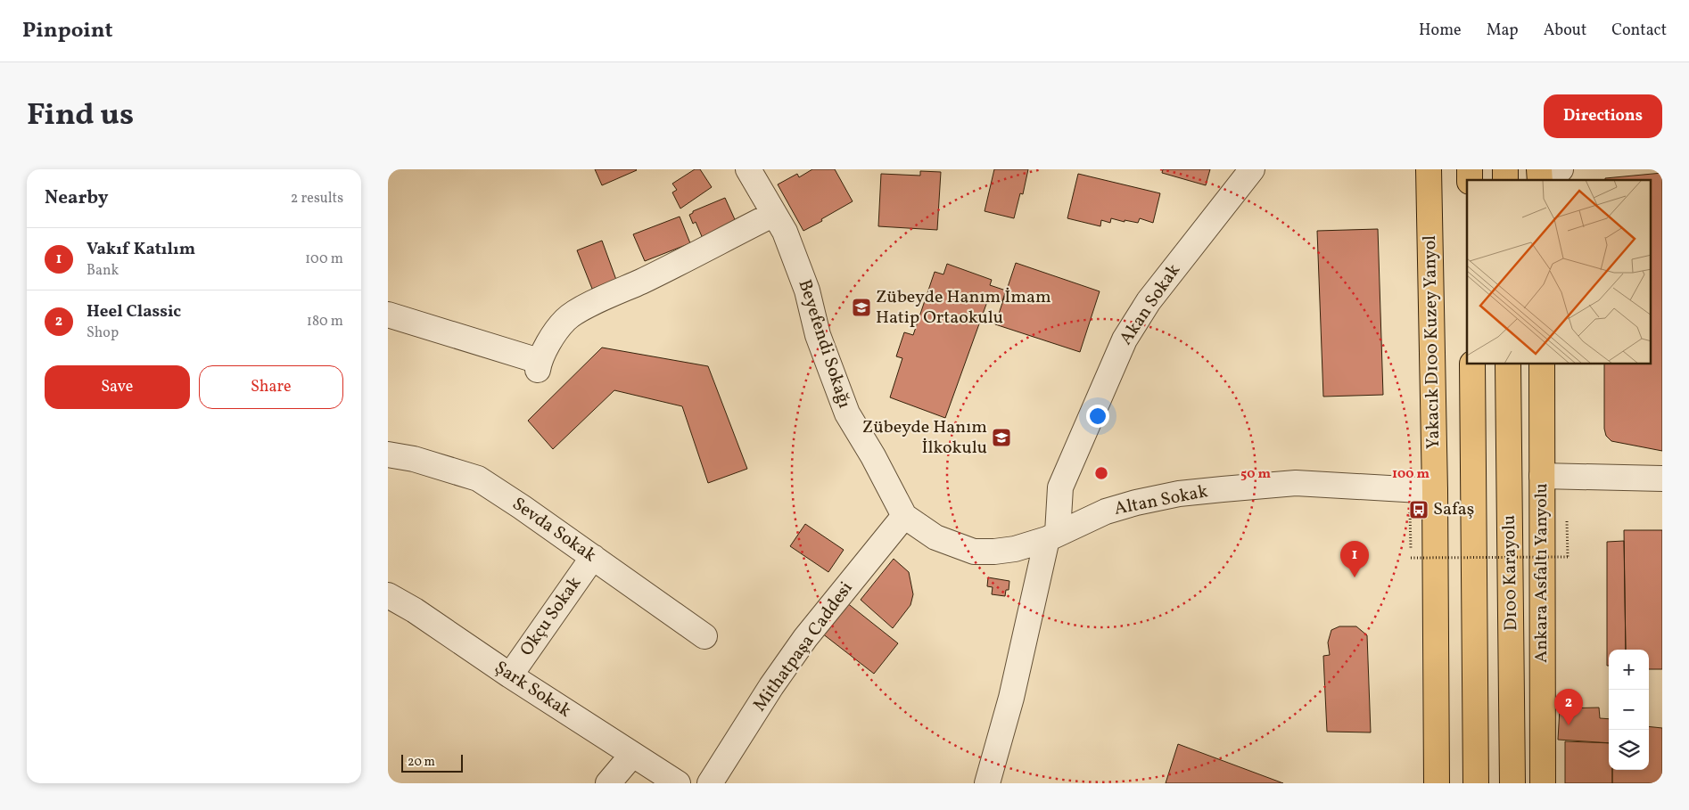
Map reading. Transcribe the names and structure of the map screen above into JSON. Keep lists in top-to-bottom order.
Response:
{
  "streets": {
    "main road": ["Yakacık D100 Kuzey Yanyol", "D100 Karayolu", "Ankara Asfaltı Yanyolu"],
    "street": [
      "Akan Sokak",
      "Beyefendi Sokağı",
      "Altan Sokak",
      "Sevda Sokak",
      "Okçu Sokak",
      "Mithatpaşa Caddesi",
      "Şark Sokak"
    ]
  },
  "crossings": [
    ["Akan Sokak", "Altan Sokak"],
    ["Yakacık D100 Kuzey Yanyol", "Altan Sokak"],
    ["Beyefendi Sokağı", "Altan Sokak"],
    ["Beyefendi Sokağı", "Mithatpaşa Caddesi"],
    ["Altan Sokak", "Mithatpaşa Caddesi"],
    ["Sevda Sokak", "Okçu Sokak"],
    ["Okçu Sokak", "Şark Sokak"]
  ],
  "places": {
    "school or university": ["Zübeyde Hanım İmam Hatip Ortaokulu", "Zübeyde Hanım İlkokulu"],
    "bus stop": ["Safaş"]
  },
  "scale_bar": "20 m",
  "page": {
    "header": "Pinpoint",
    "nav": [
      "Home",
      "Map",
      "About",
      "Contact"
    ],
    "title": "Find us",
    "buttons": [
      "Directions",
      ["Save", "Share"]
    ],
    "heading": ["Nearby", "2 results"],
    "list": [
      {
        "mark": "1",
        "name": "Vakıf Katılım",
        "note": "Bank",
        "value": "100 m"
      },
      {
        "mark": "2",
        "name": "Heel Classic",
        "note": "Shop",
        "value": "180 m"
      }
    ],
    "pins": ["1", "2"],
    "map_buttons": ["+", "−"],
    "scale": "20 m"
  },
  "rings": ["50 m", "100 m"]
}
